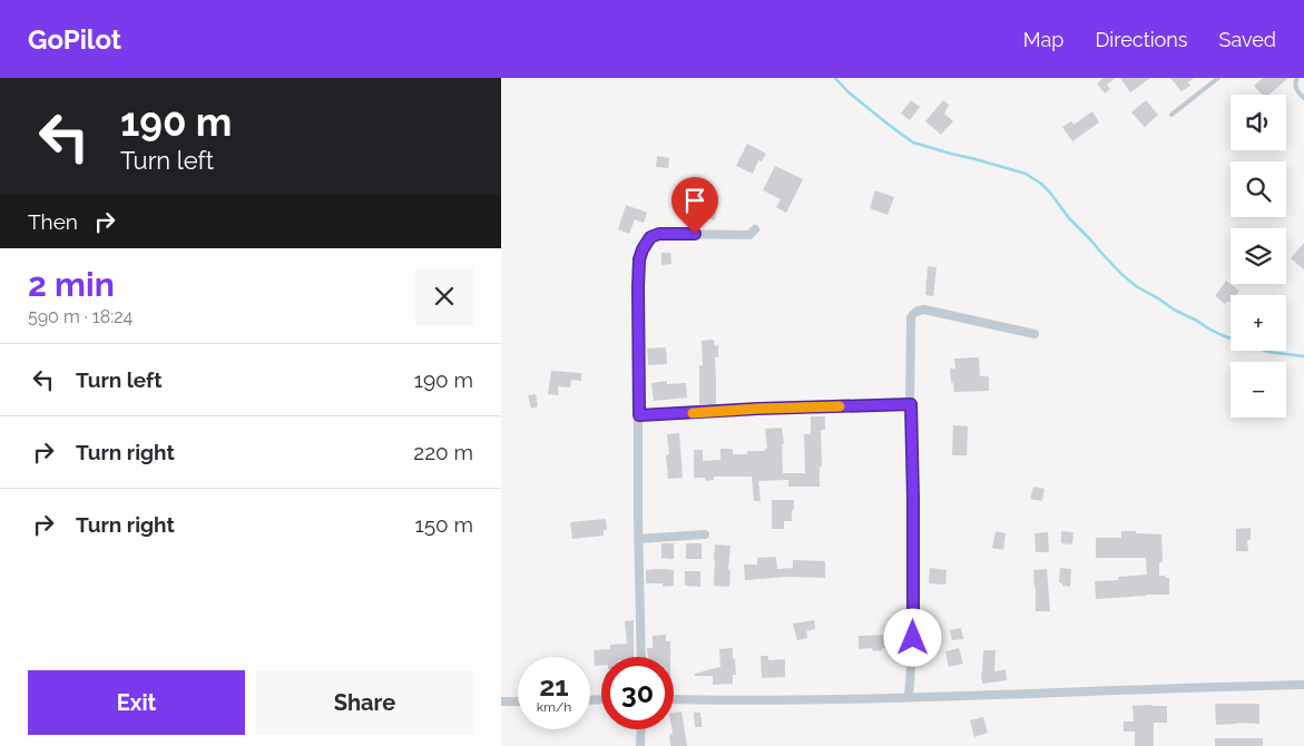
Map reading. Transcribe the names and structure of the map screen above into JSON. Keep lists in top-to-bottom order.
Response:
{
  "page": {
    "header": "GoPilot",
    "nav": ["Map", "Directions", "Saved"],
    "turn": ["190 m", "Turn left"],
    "map_buttons": ["+", "−"],
    "then": "Then",
    "heading": ["2 min", "590 m · 18:24"],
    "list": [
      {
        "name": "Turn left",
        "value": "190 m"
      },
      {
        "name": "Turn right",
        "value": "220 m"
      },
      {
        "name": "Turn right",
        "value": "150 m"
      }
    ],
    "speed": "21 km/h",
    "limit": "30",
    "buttons": ["Exit", "Share"]
  }
}
